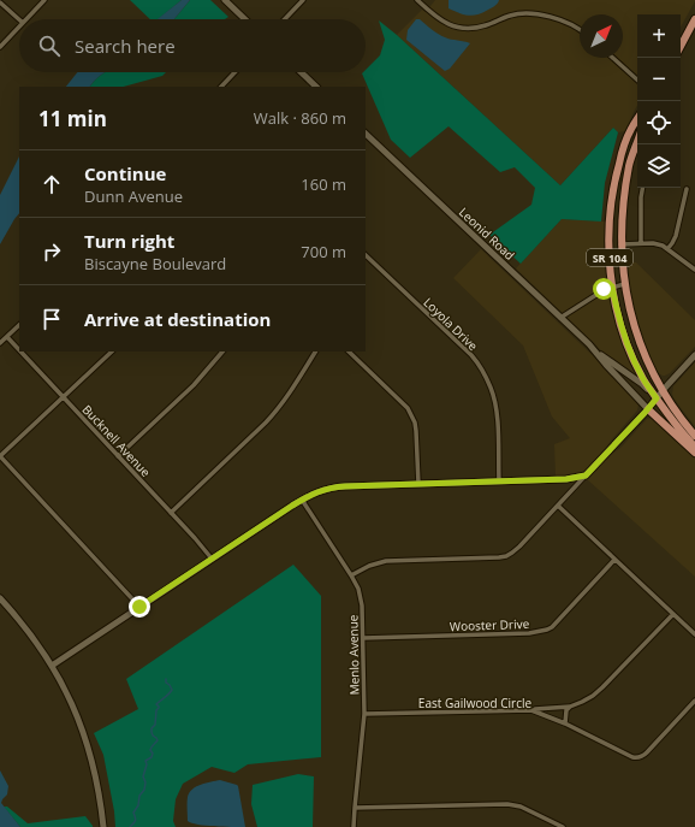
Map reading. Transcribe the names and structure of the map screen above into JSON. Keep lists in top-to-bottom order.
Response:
{
  "streets": {
    "main road": ["SR 104"],
    "street": [
      "Leonid Road",
      "Loyola Drive",
      "Bucknell Avenue",
      "Wooster Drive",
      "Menlo Avenue",
      "East Gailwood Circle"
    ]
  },
  "crossings": [
    ["Leonid Road", "SR 104"],
    ["Wooster Drive", "Menlo Avenue"],
    ["Menlo Avenue", "East Gailwood Circle"]
  ],
  "north": "top right",
  "page": {
    "map_buttons": ["+", "−"],
    "search": "Search here",
    "heading": ["11 min", "Walk · 860 m"],
    "list": [
      ["Continue", "Dunn Avenue", "160 m"],
      ["Turn right", "Biscayne Boulevard", "700 m"],
      "Arrive at destination"
    ]
  }
}
